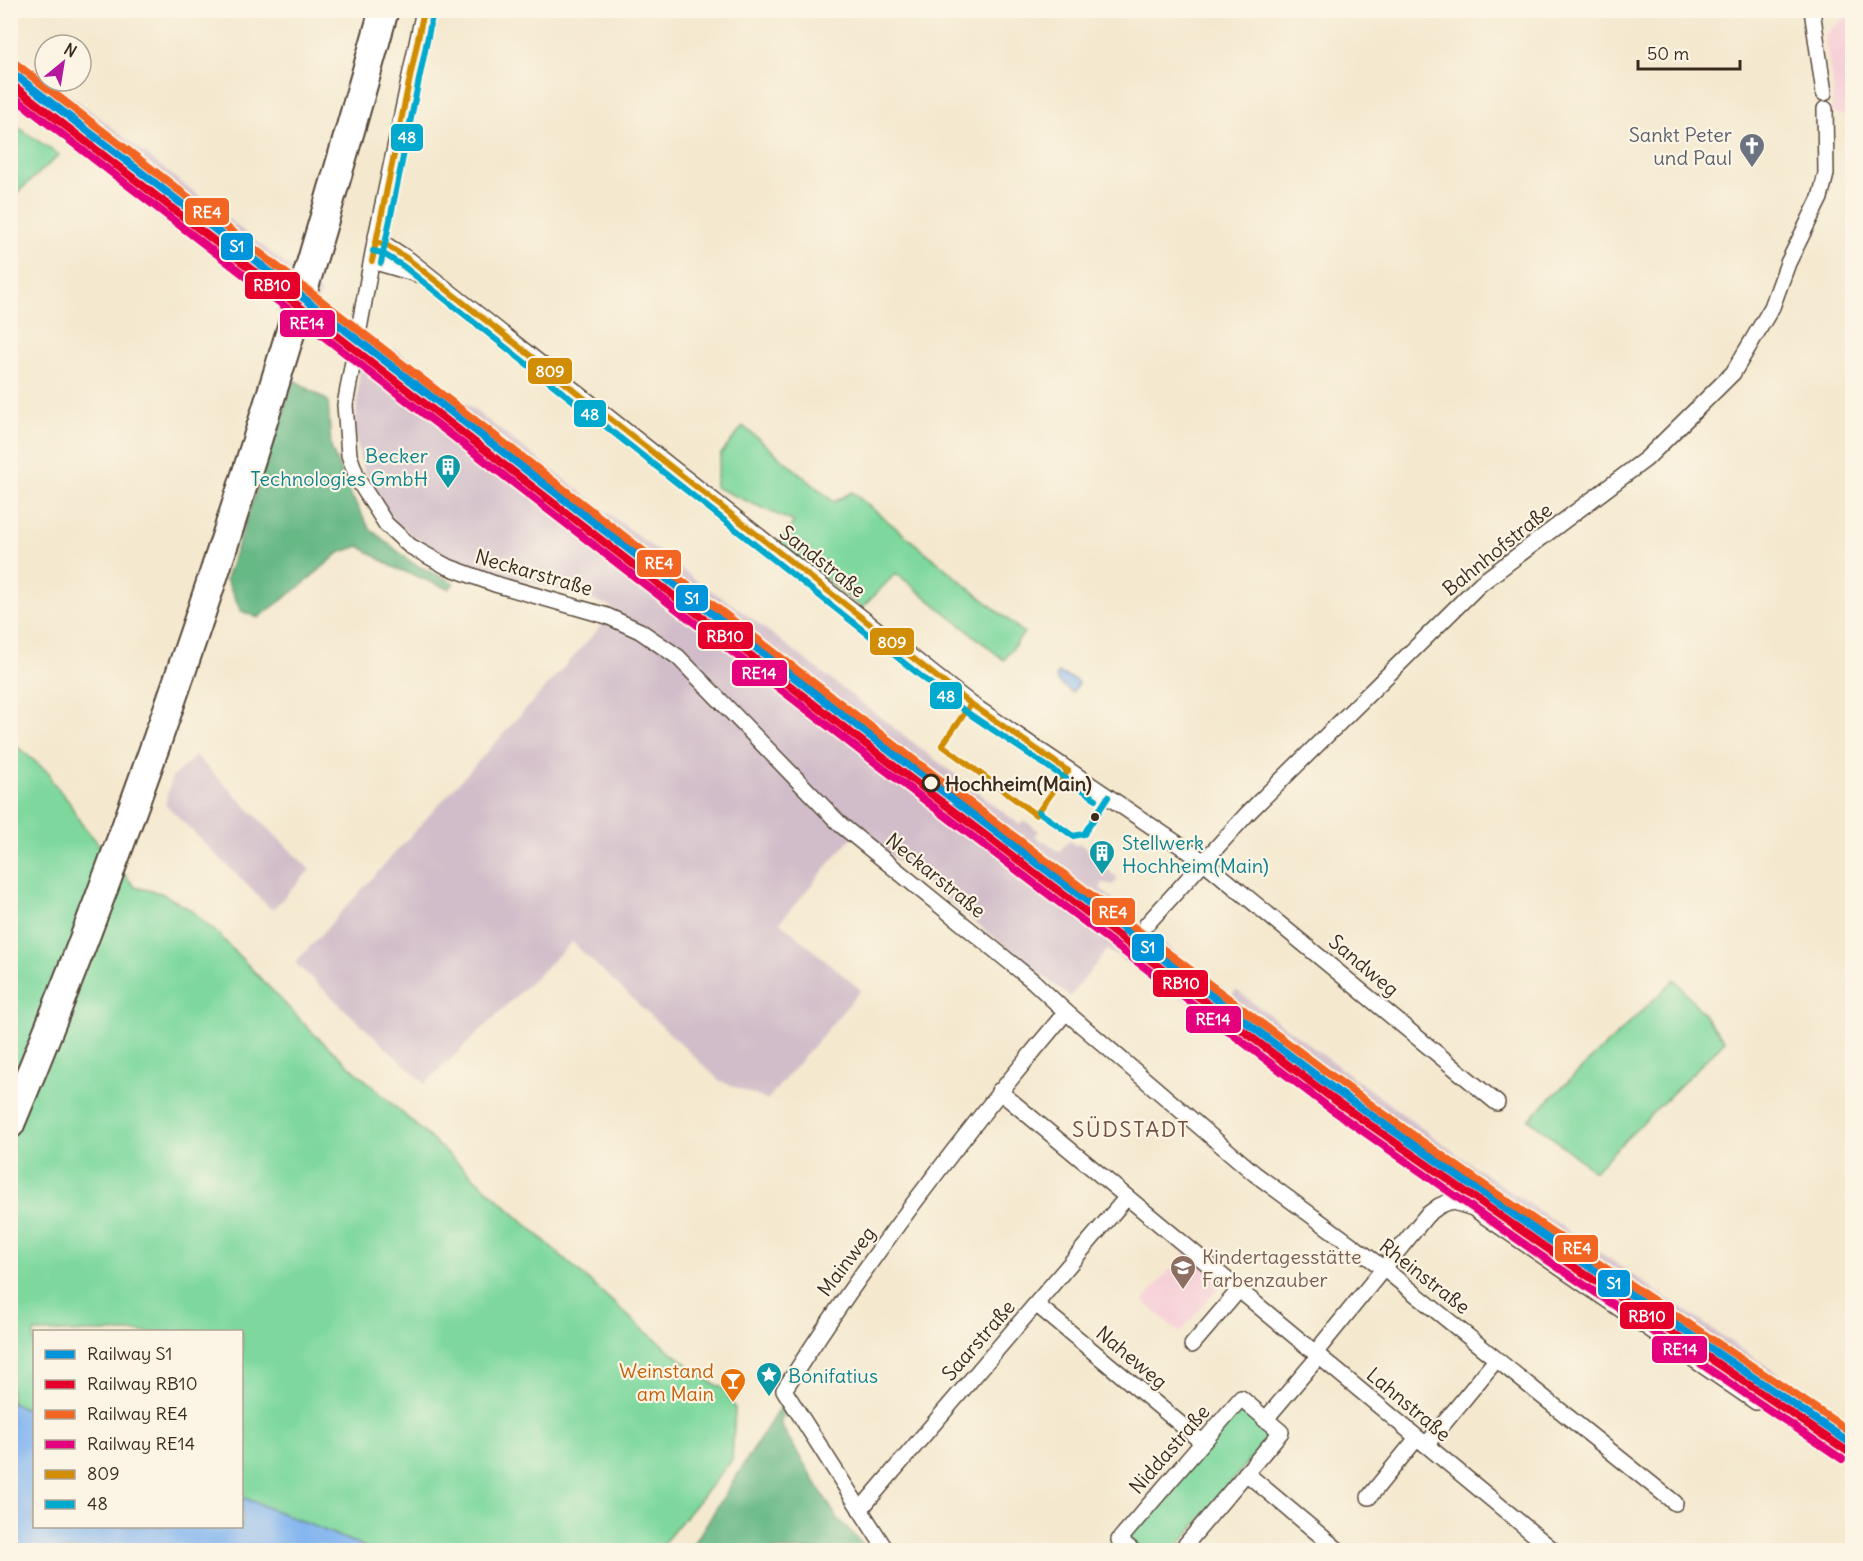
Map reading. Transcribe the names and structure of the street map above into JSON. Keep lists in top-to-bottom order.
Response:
{
  "streets": {
    "street": [
      "Bahnhofstraße",
      "Sandstraße",
      "Neckarstraße",
      "Sandweg",
      "Mainweg",
      "Rheinstraße",
      "Saarstraße",
      "Naheweg",
      "Lahnstraße",
      "Niddastraße"
    ]
  },
  "crossings": [
    ["Bahnhofstraße", "Sandstraße"],
    ["Bahnhofstraße", "Sandweg"],
    ["Sandstraße", "Neckarstraße"],
    ["Sandstraße", "Sandweg"],
    ["Neckarstraße", "Mainweg"],
    ["Neckarstraße", "Rheinstraße"],
    ["Mainweg", "Rheinstraße"],
    ["Mainweg", "Saarstraße"],
    ["Mainweg", "Lahnstraße"],
    ["Saarstraße", "Naheweg"],
    ["Saarstraße", "Lahnstraße"],
    ["Naheweg", "Niddastraße"]
  ],
  "districts": ["SÜDSTADT"],
  "places": {
    "church": ["Sankt Peter und Paul"],
    "building": ["Becker Technologies GmbH", "Stellwerk Hochheim(Main)"],
    "other": ["Hochheim(Main)"],
    "school or university": ["Kindertagesstätte Farbenzauber"],
    "place": ["Bonifatius"],
    "bar": ["Weinstand am Main"]
  },
  "lines": [
    "transit line 809",
    "transit line 48",
    "rail line RE4",
    "rail line S1",
    "rail line RB10",
    "rail line RE14"
  ],
  "legend": [
    "Railway S1",
    "Railway RB10",
    "Railway RE4",
    "Railway RE14",
    "809",
    "48"
  ],
  "scale_bar": "50 m",
  "north": "top right"
}
